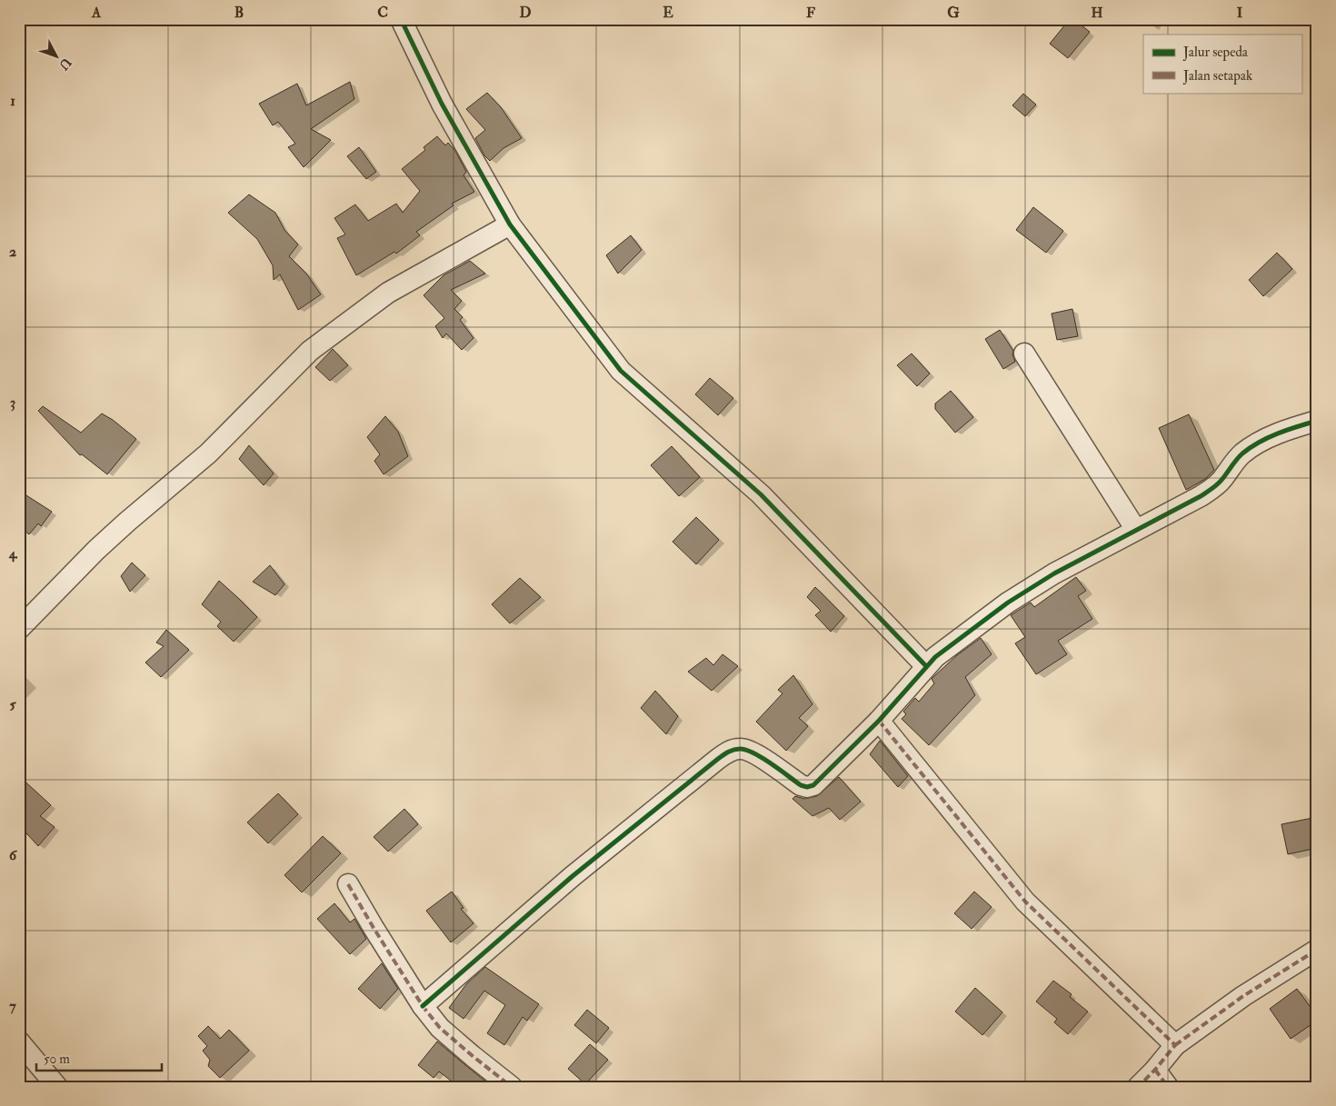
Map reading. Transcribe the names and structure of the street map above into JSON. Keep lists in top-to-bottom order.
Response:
{
  "legend": ["Jalur sepeda", "Jalan setapak"],
  "scale_bar": "50 m",
  "north": "bottom right",
  "grid": {
    "columns": [
      "A",
      "B",
      "C",
      "D",
      "E",
      "F",
      "G",
      "H",
      "I"
    ],
    "rows": [
      "1",
      "2",
      "3",
      "4",
      "5",
      "6",
      "7"
    ]
  }
}
